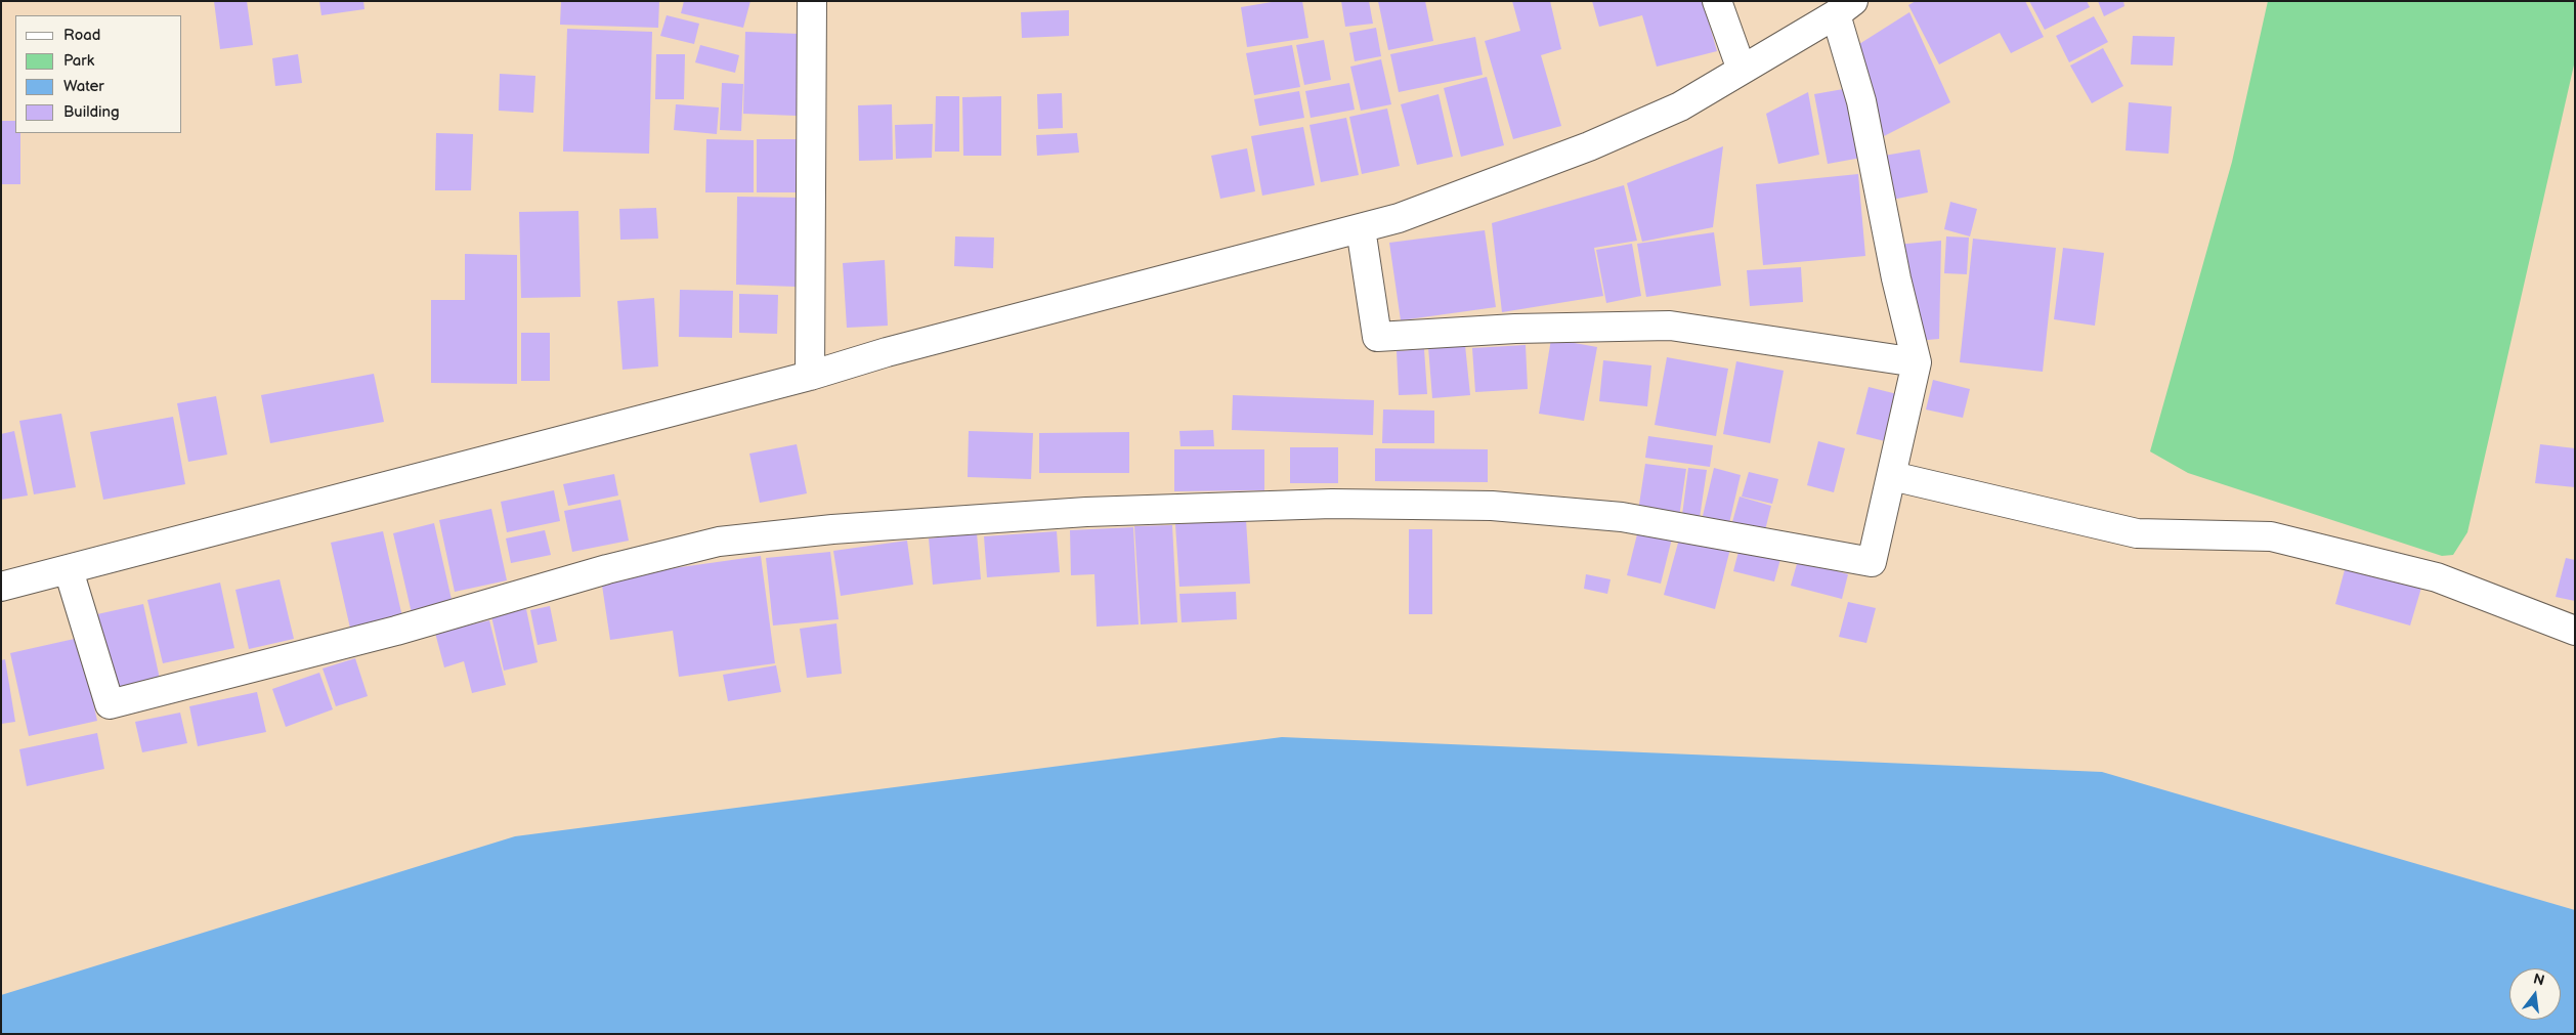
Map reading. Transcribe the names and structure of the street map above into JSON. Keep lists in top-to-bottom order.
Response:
{
  "legend": [
    "Road",
    "Park",
    "Water",
    "Building"
  ],
  "north": "top"
}
